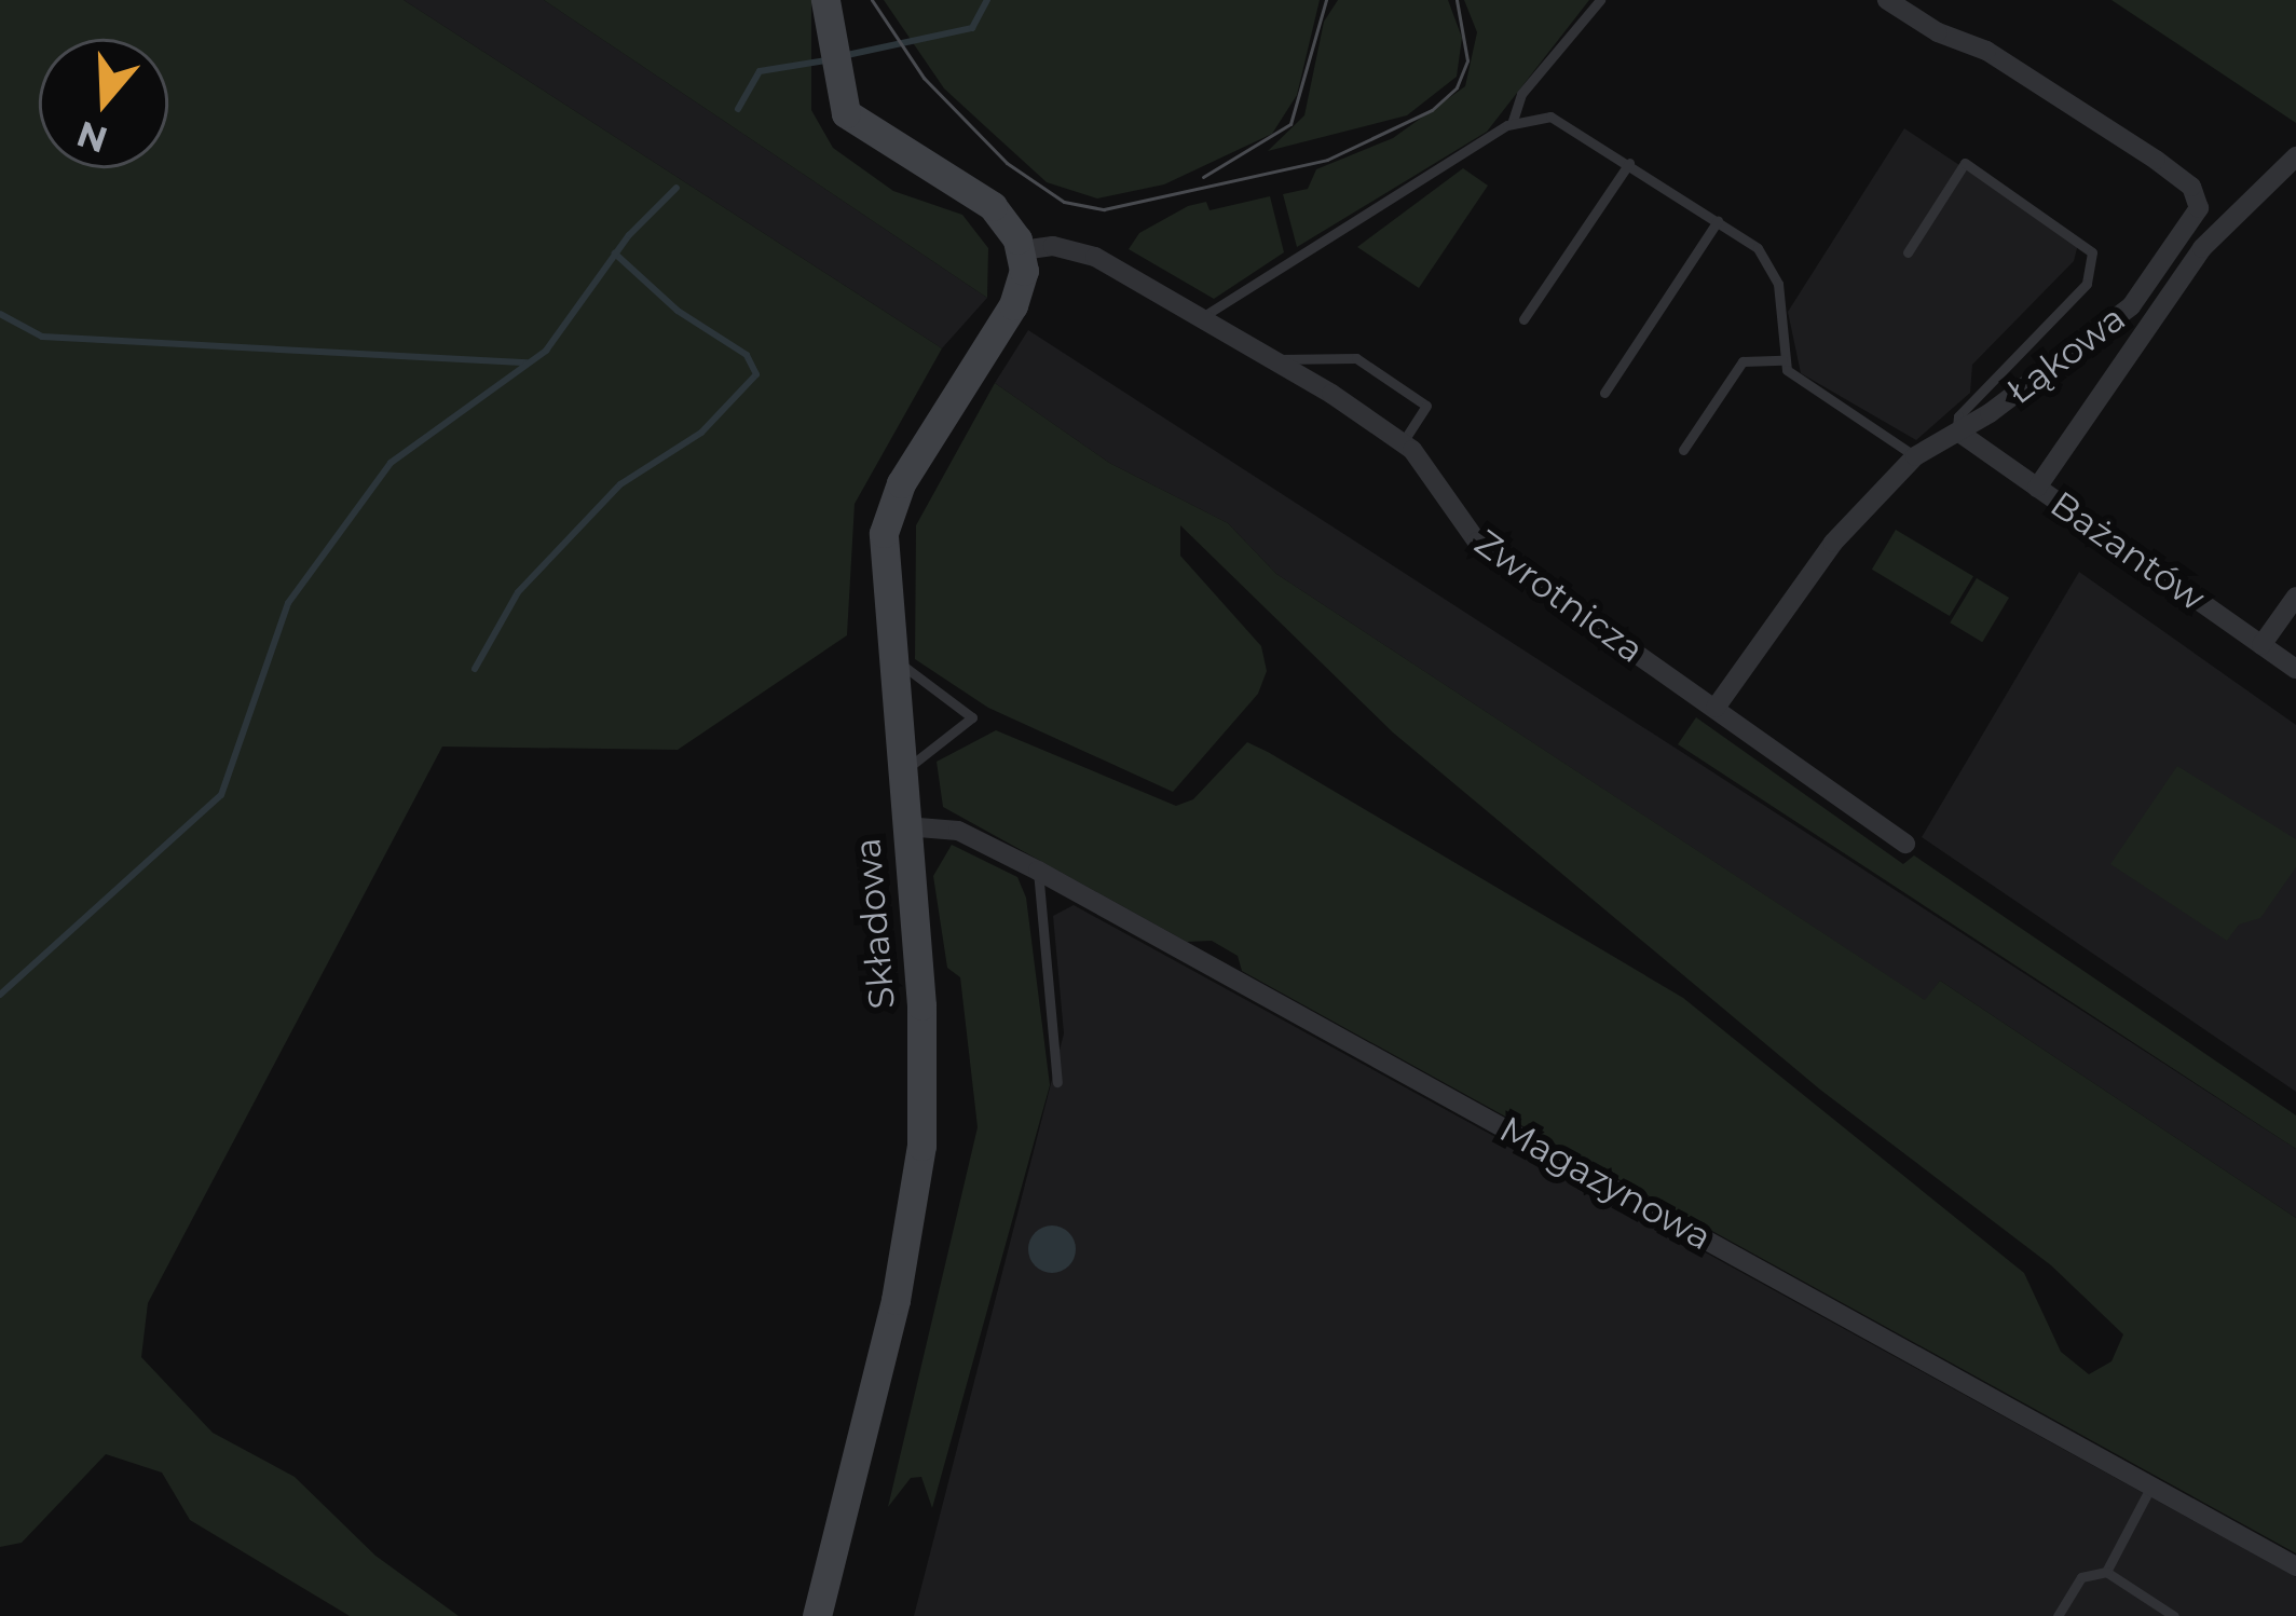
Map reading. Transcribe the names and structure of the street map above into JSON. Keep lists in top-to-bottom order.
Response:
{
  "streets": {
    "main road": ["Składowa"],
    "street": [
      "Łąkowa",
      "Bażantów",
      "Zwrotnicza",
      "Magazynowa"
    ]
  },
  "crossings": [
    ["Łąkowa", "Bażantów"],
    ["Łąkowa", "Zwrotnicza"],
    ["Zwrotnicza", "Składowa"],
    ["Składowa", "Magazynowa"]
  ],
  "north": "bottom"
}
